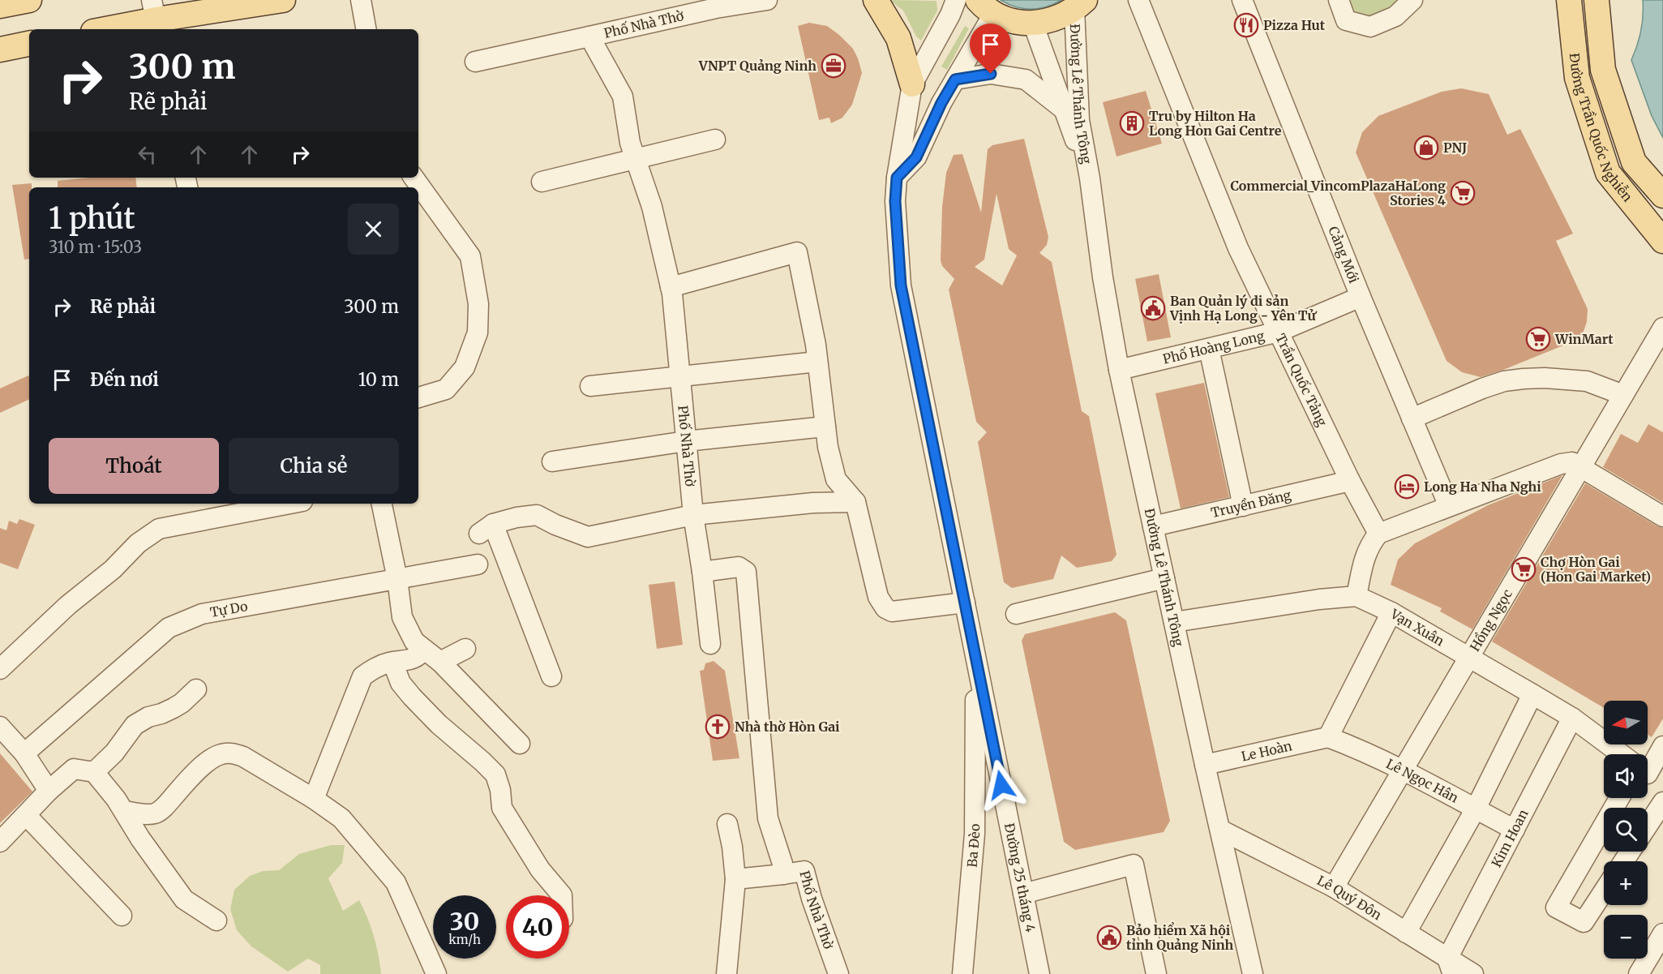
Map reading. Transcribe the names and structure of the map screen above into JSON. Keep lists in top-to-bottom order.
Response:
{
  "streets": {
    "main road": ["Đường Trần Quốc Nghiễn"],
    "street": [
      "Phố Nhà Thờ",
      "Đường Lê Thánh Tông",
      "Cảng Mới",
      "Phố Hoàng Long",
      "Trần Quốc Tảng",
      "Truyền Đăng",
      "Tự Do",
      "Hồng Ngọc",
      "Vạn Xuân",
      "Le Hoàn",
      "Lê Ngọc Hân",
      "Kim Hoan",
      "Ba Đèo",
      "Đường 25 tháng 4",
      "Lê Quý Đôn"
    ]
  },
  "crossings": [
    ["Đường Lê Thánh Tông", "Phố Hoàng Long"],
    ["Đường Lê Thánh Tông", "Truyền Đăng"],
    ["Đường Lê Thánh Tông", "Vạn Xuân"],
    ["Đường Lê Thánh Tông", "Le Hoàn"],
    ["Đường Lê Thánh Tông", "Lê Quý Đôn"],
    ["Cảng Mới", "Phố Hoàng Long"],
    ["Phố Hoàng Long", "Trần Quốc Tảng"],
    ["Trần Quốc Tảng", "Truyền Đăng"],
    ["Hồng Ngọc", "Vạn Xuân"],
    ["Hồng Ngọc", "Lê Ngọc Hân"],
    ["Hồng Ngọc", "Lê Quý Đôn"],
    ["Vạn Xuân", "Kim Hoan"],
    ["Le Hoàn", "Lê Ngọc Hân"],
    ["Lê Ngọc Hân", "Kim Hoan"],
    ["Kim Hoan", "Lê Quý Đôn"],
    ["Ba Đèo", "Đường 25 tháng 4"]
  ],
  "places": {
    "restaurant": ["Pizza Hut"],
    "office": ["VNPT Quảng Ninh"],
    "building": ["Tru by Hilton Ha Long Hon Gai Centre"],
    "shop": ["PNJ"],
    "supermarket": ["Commercial_VincomPlazaHaLong Stories 4", "WinMart", "Chợ Hòn Gai (Hon Gai Market)"],
    "public building": ["Ban Quản lý di sản Vịnh Hạ Long - Yên Tử", "Bảo hiểm Xã hội tỉnh Quảng Ninh"],
    "hotel": ["Long Ha Nha Nghi"],
    "church": ["Nhà thờ Hòn Gai"]
  },
  "north": "left",
  "page": {
    "turn": ["300 m", "Rẽ phải"],
    "heading": ["1 phút", "310 m · 15:03"],
    "list": [
      {
        "name": "Rẽ phải",
        "value": "300 m"
      },
      {
        "name": "Đến nơi",
        "value": "10 m"
      }
    ],
    "buttons": ["Thoát", "Chia sẻ"],
    "map_buttons": ["+", "−"],
    "speed": "30 km/h",
    "limit": "40"
  }
}
